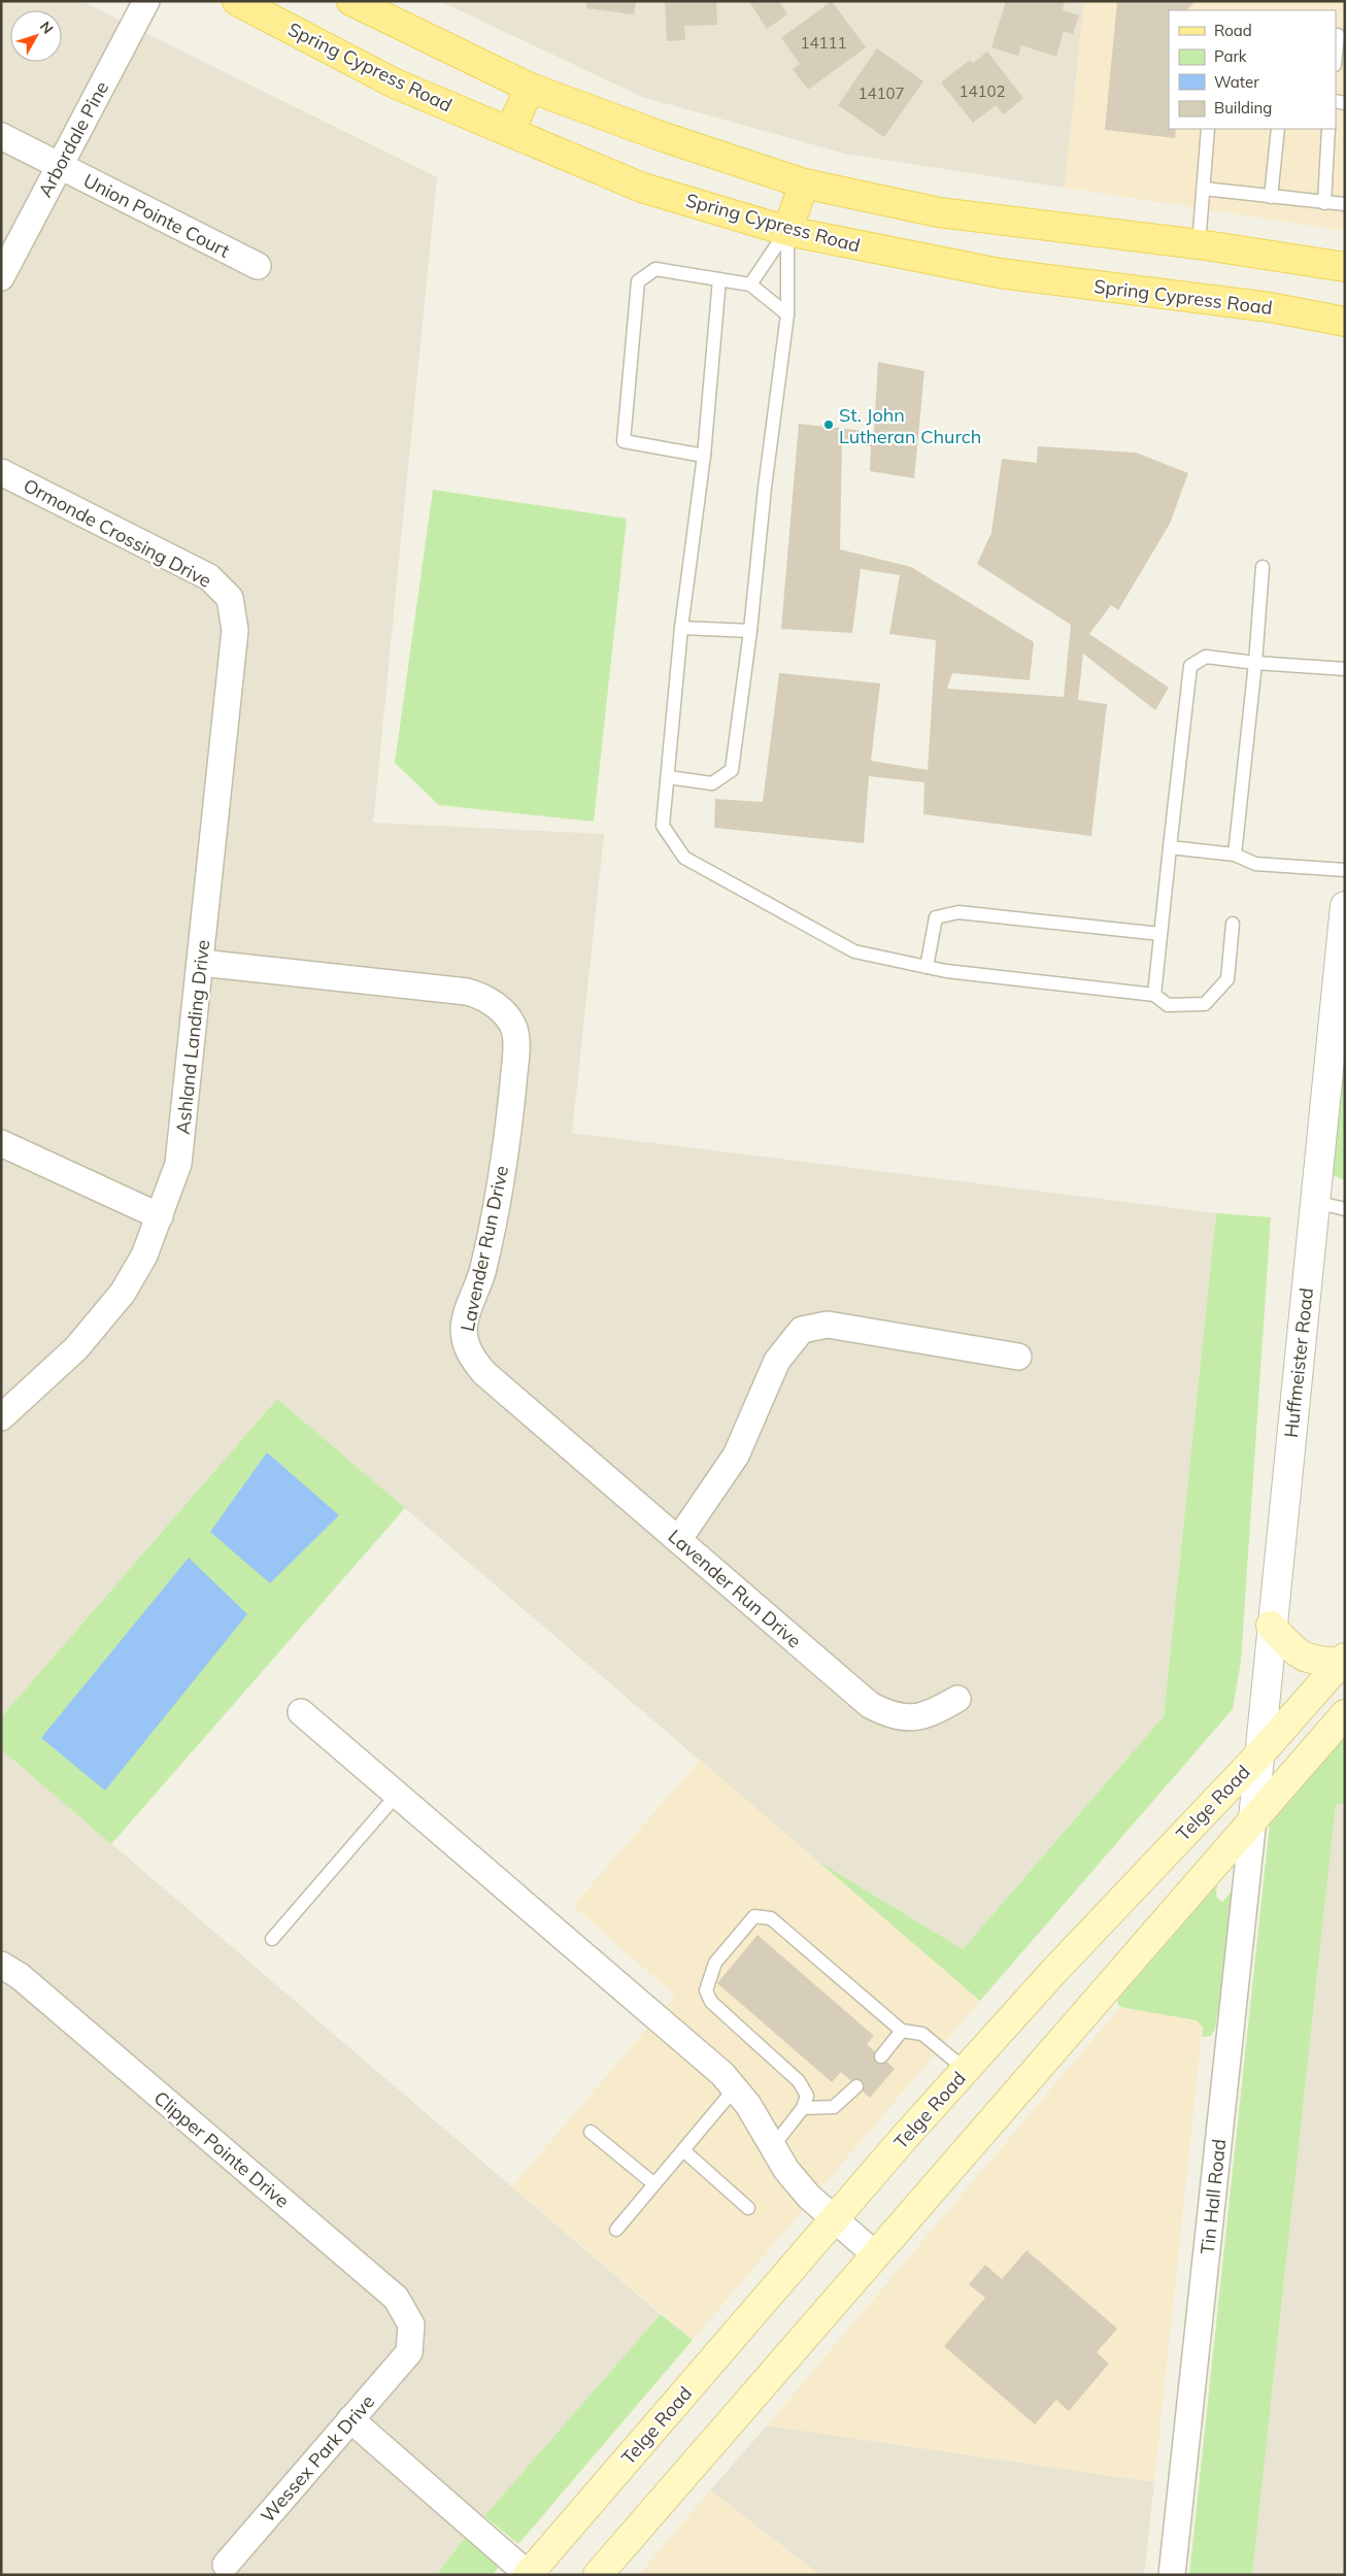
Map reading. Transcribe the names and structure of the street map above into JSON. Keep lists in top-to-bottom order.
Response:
{
  "streets": {
    "main road": ["Spring Cypress Road", "Telge Road"],
    "street": [
      "Arbordale Pine",
      "Union Pointe Court",
      "Ormonde Crossing Drive",
      "Ashland Landing Drive",
      "Lavender Run Drive",
      "Huffmeister Road",
      "Clipper Pointe Drive",
      "Tin Hall Road",
      "Wessex Park Drive"
    ]
  },
  "crossings": [
    ["Arbordale Pine", "Union Pointe Court"],
    ["Ormonde Crossing Drive", "Ashland Landing Drive"],
    ["Ashland Landing Drive", "Lavender Run Drive"],
    ["Huffmeister Road", "Telge Road"],
    ["Huffmeister Road", "Tin Hall Road"],
    ["Clipper Pointe Drive", "Wessex Park Drive"]
  ],
  "places": ["St. John Lutheran Church"],
  "house_numbers": ["14111", "14102", "14107"],
  "legend": [
    "Road",
    "Park",
    "Water",
    "Building"
  ],
  "north": "top right"
}
